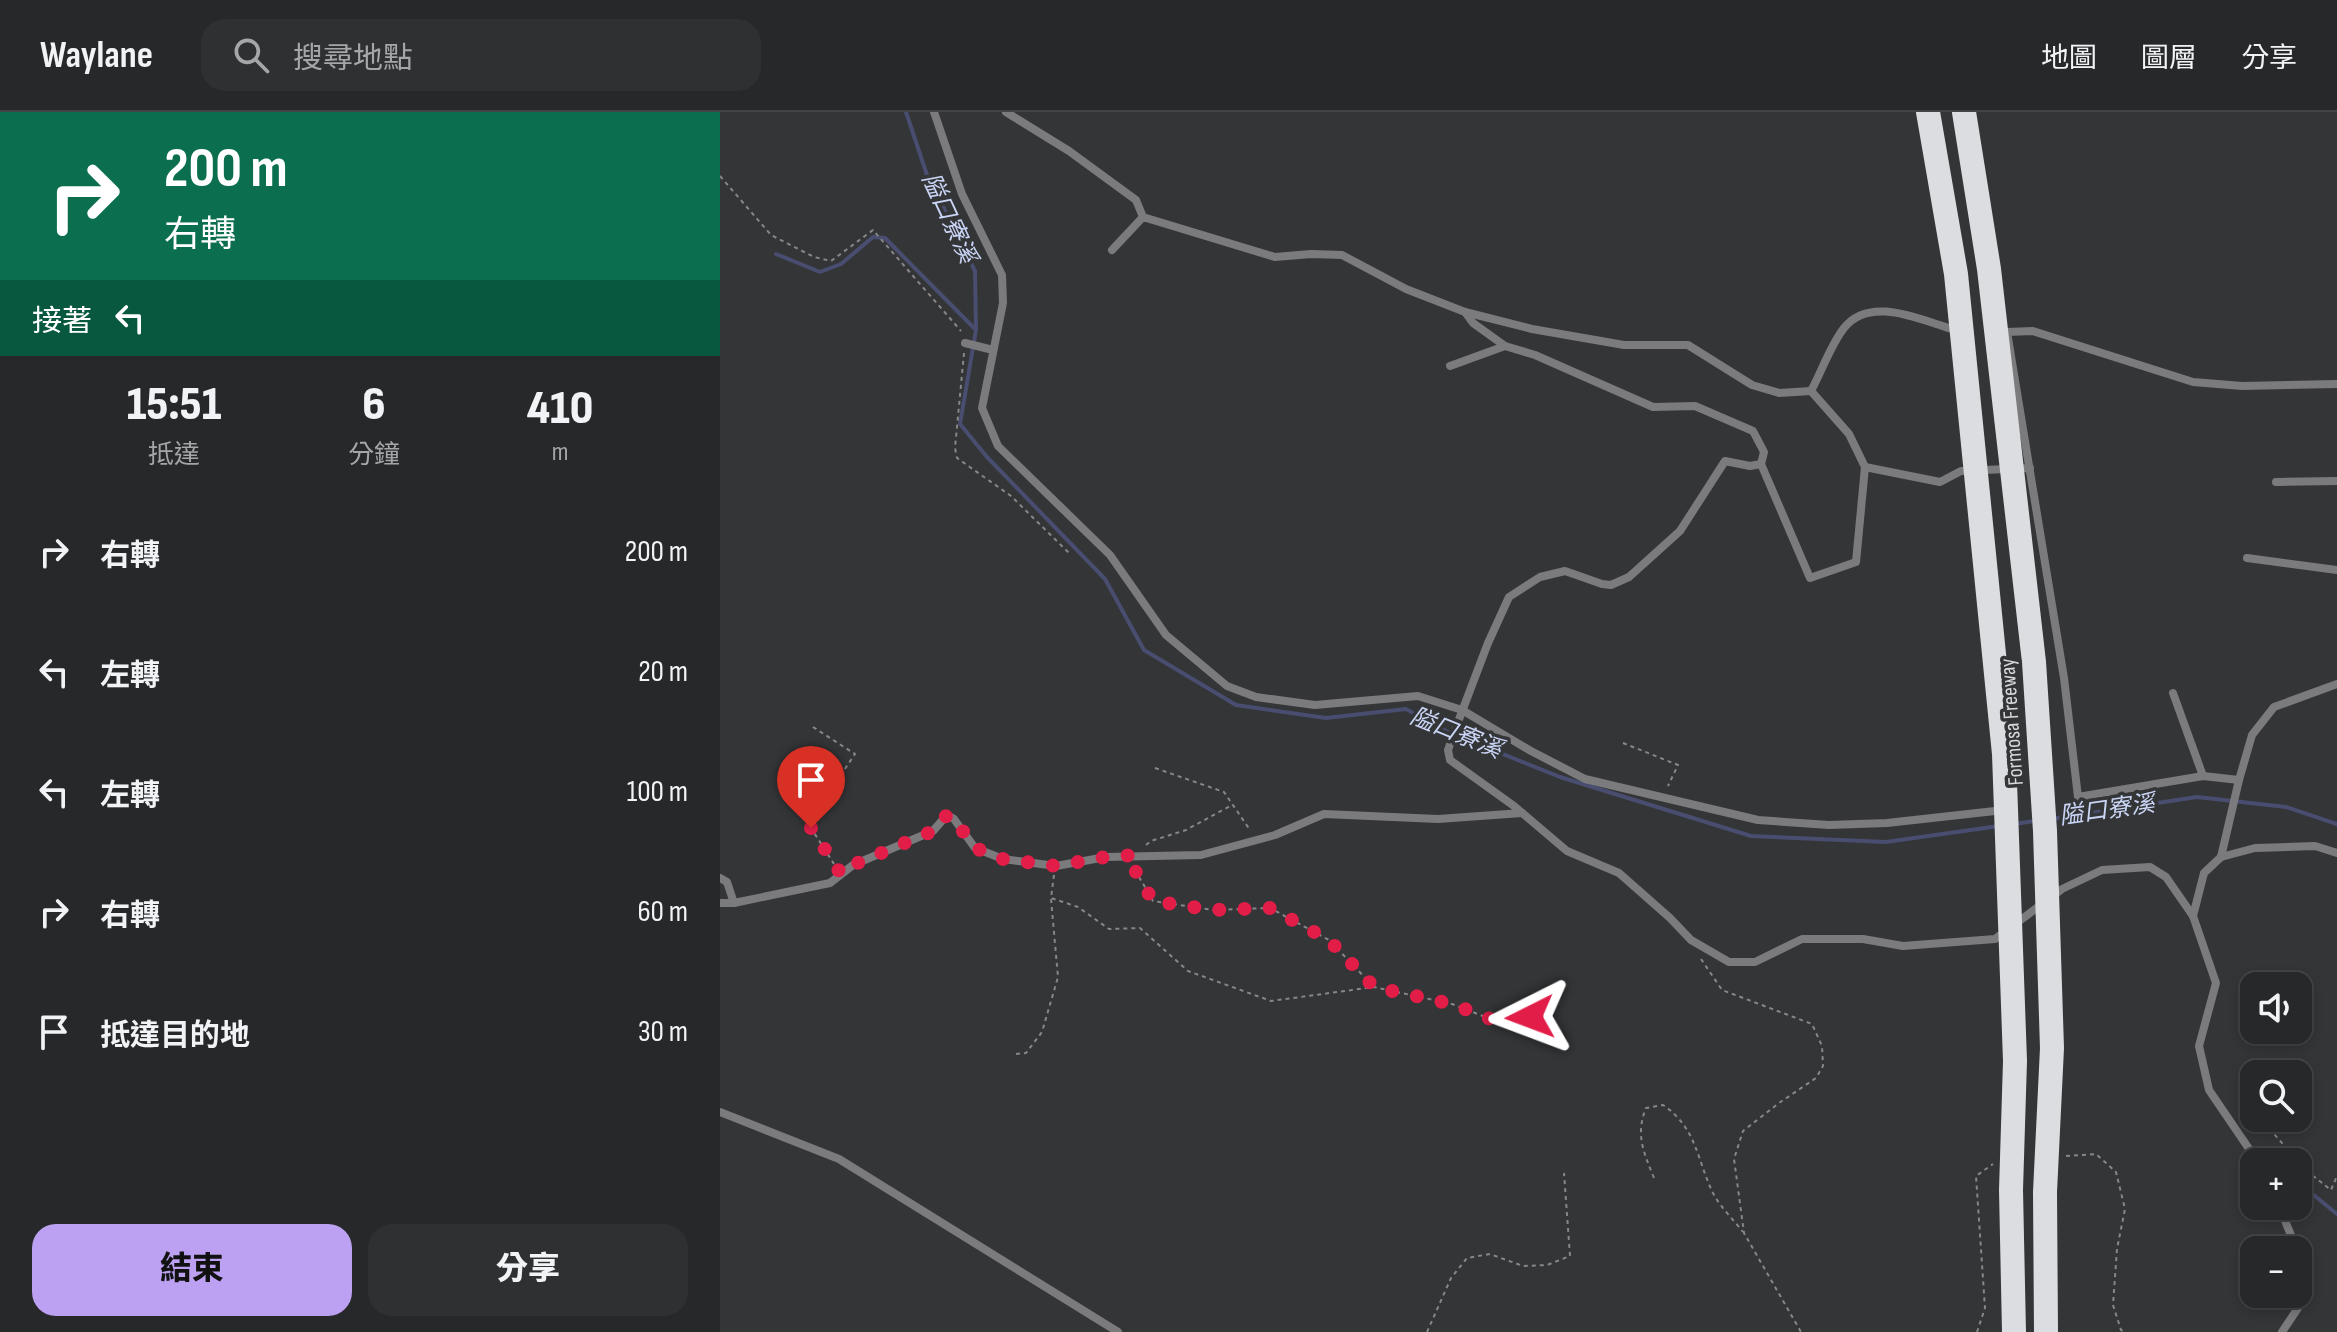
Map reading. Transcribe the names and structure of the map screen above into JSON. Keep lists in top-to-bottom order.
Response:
{
  "streets": {
    "highway": ["Formosa Freeway"]
  },
  "water": ["隘口寮溪"],
  "page": {
    "header": "Waylane",
    "search": "搜尋地點",
    "nav": ["地圖", "圖層", "分享"],
    "turn": ["200 m", "右轉"],
    "then": "接著",
    "eta": [
      "15:51",
      "抵達",
      "6",
      "分鐘",
      "410",
      "m"
    ],
    "list": [
      {
        "name": "右轉",
        "value": "200 m"
      },
      {
        "name": "左轉",
        "value": "20 m"
      },
      {
        "name": "左轉",
        "value": "100 m"
      },
      {
        "name": "右轉",
        "value": "60 m"
      },
      {
        "name": "抵達目的地",
        "value": "30 m"
      }
    ],
    "map_buttons": ["+", "−"],
    "buttons": ["結束", "分享"]
  }
}
